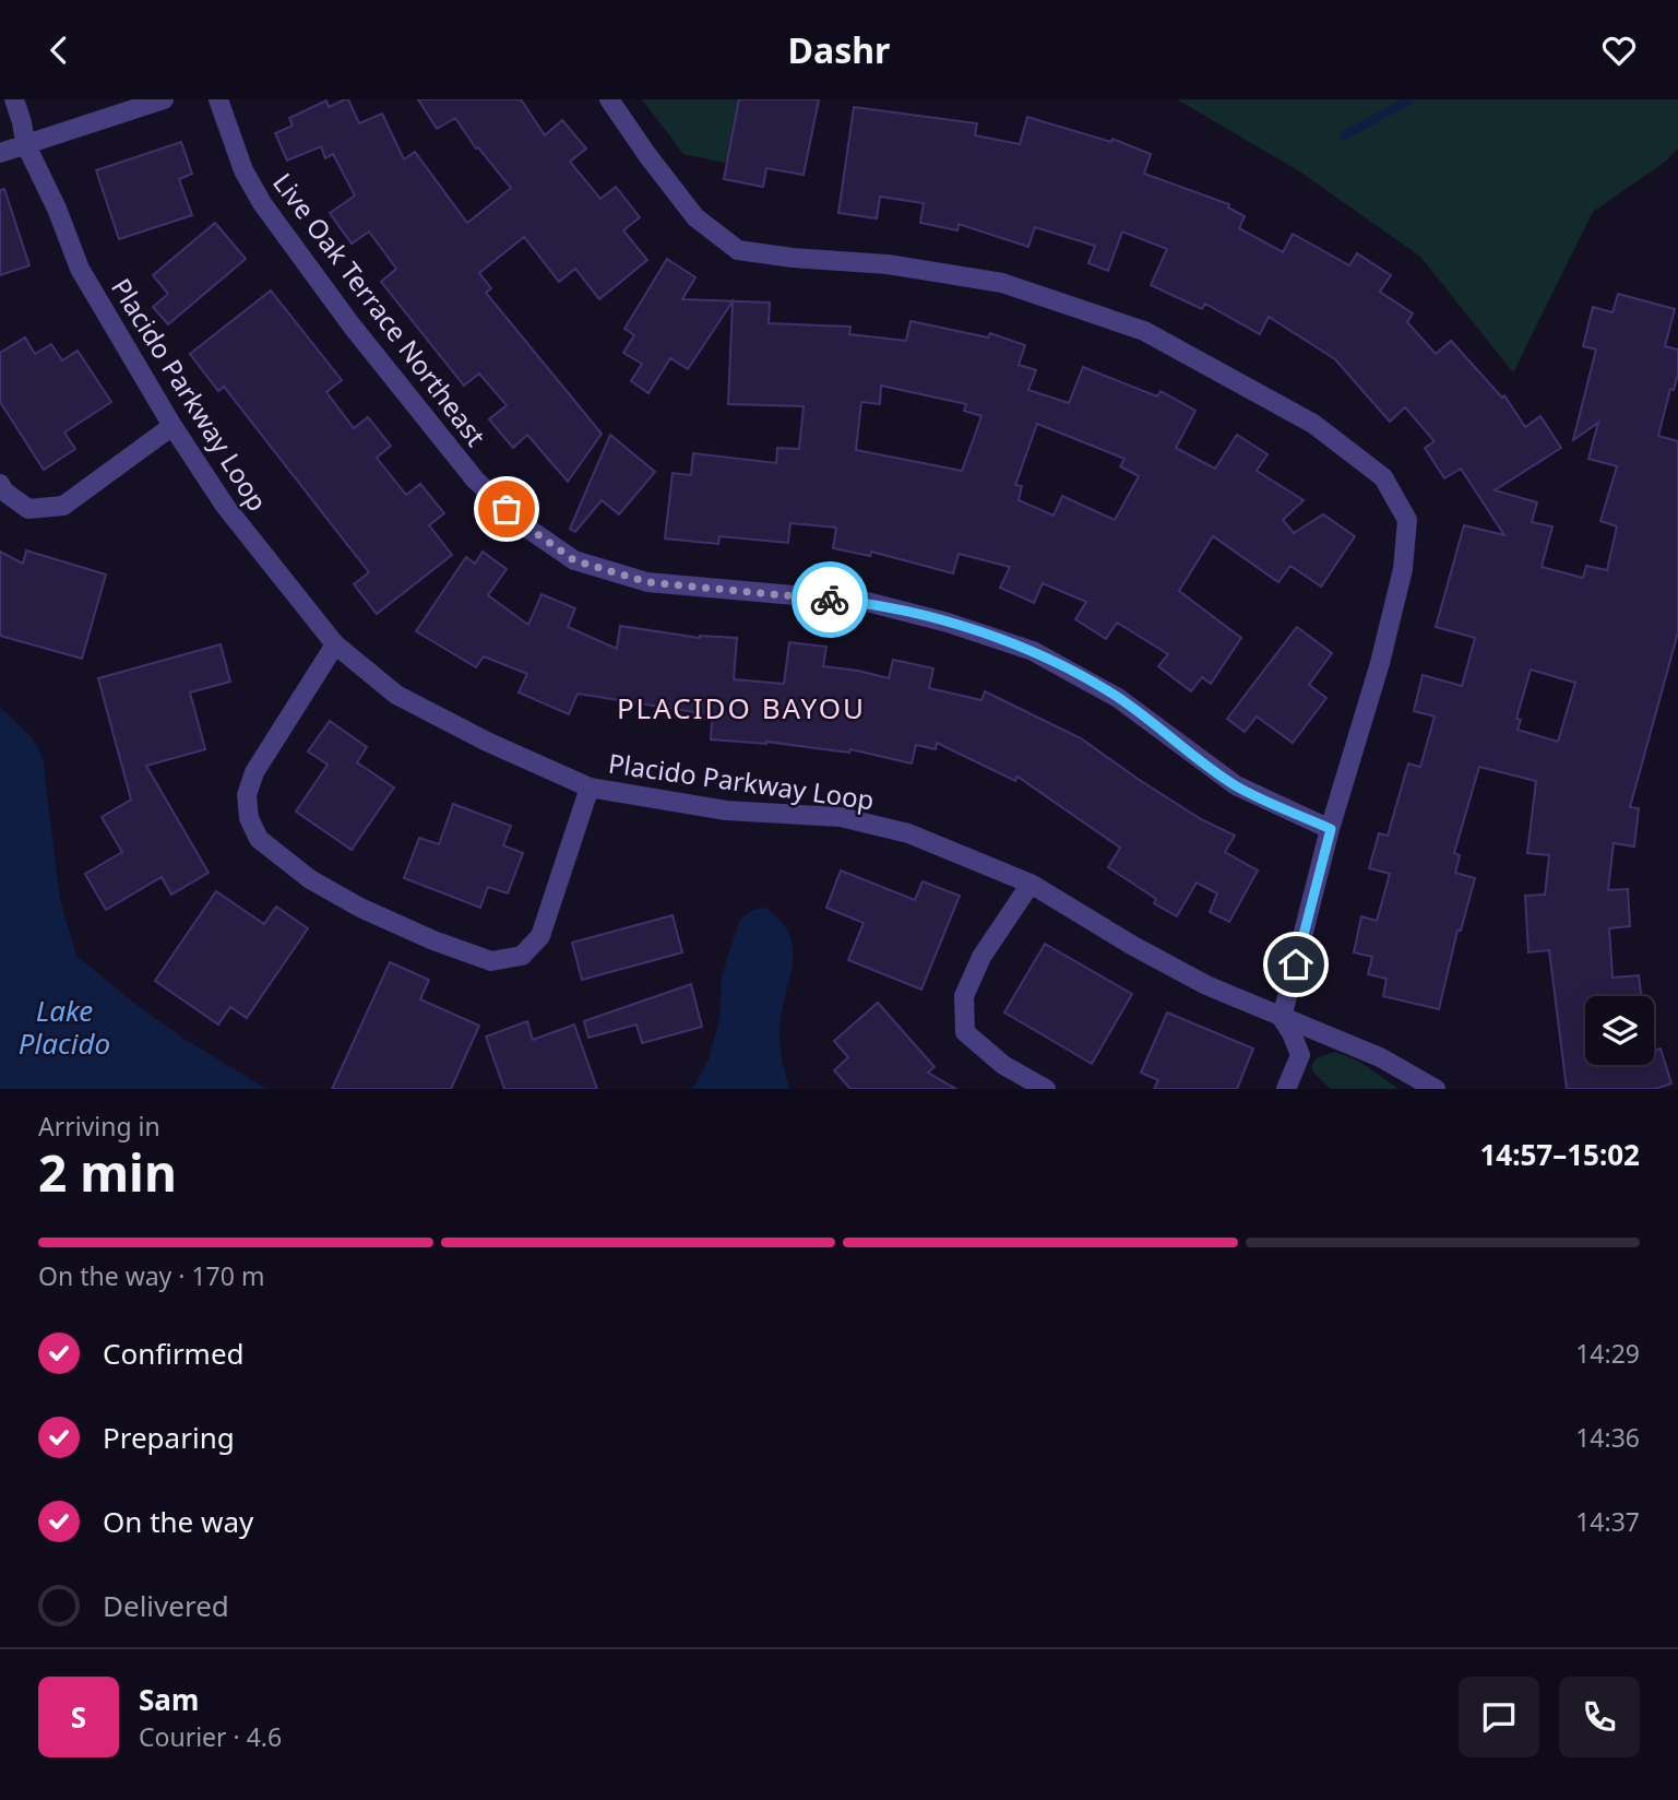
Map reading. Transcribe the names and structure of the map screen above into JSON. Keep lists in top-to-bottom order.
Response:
{
  "streets": {
    "street": ["Live Oak Terrace Northeast", "Placido Parkway Loop"]
  },
  "districts": ["PLACIDO BAYOU"],
  "water": ["Lake Placido"],
  "page": {
    "header": "Dashr",
    "heading": ["2 min", "Arriving in", "14:57–15:02"],
    "panel": ["Sam", "Courier · 4.6"],
    "bar": "On the way · 170 m",
    "list": [
      ["Confirmed", "14:29"],
      ["Preparing", "14:36"],
      ["On the way", "14:37"],
      "Delivered"
    ],
    "round": "S"
  }
}
